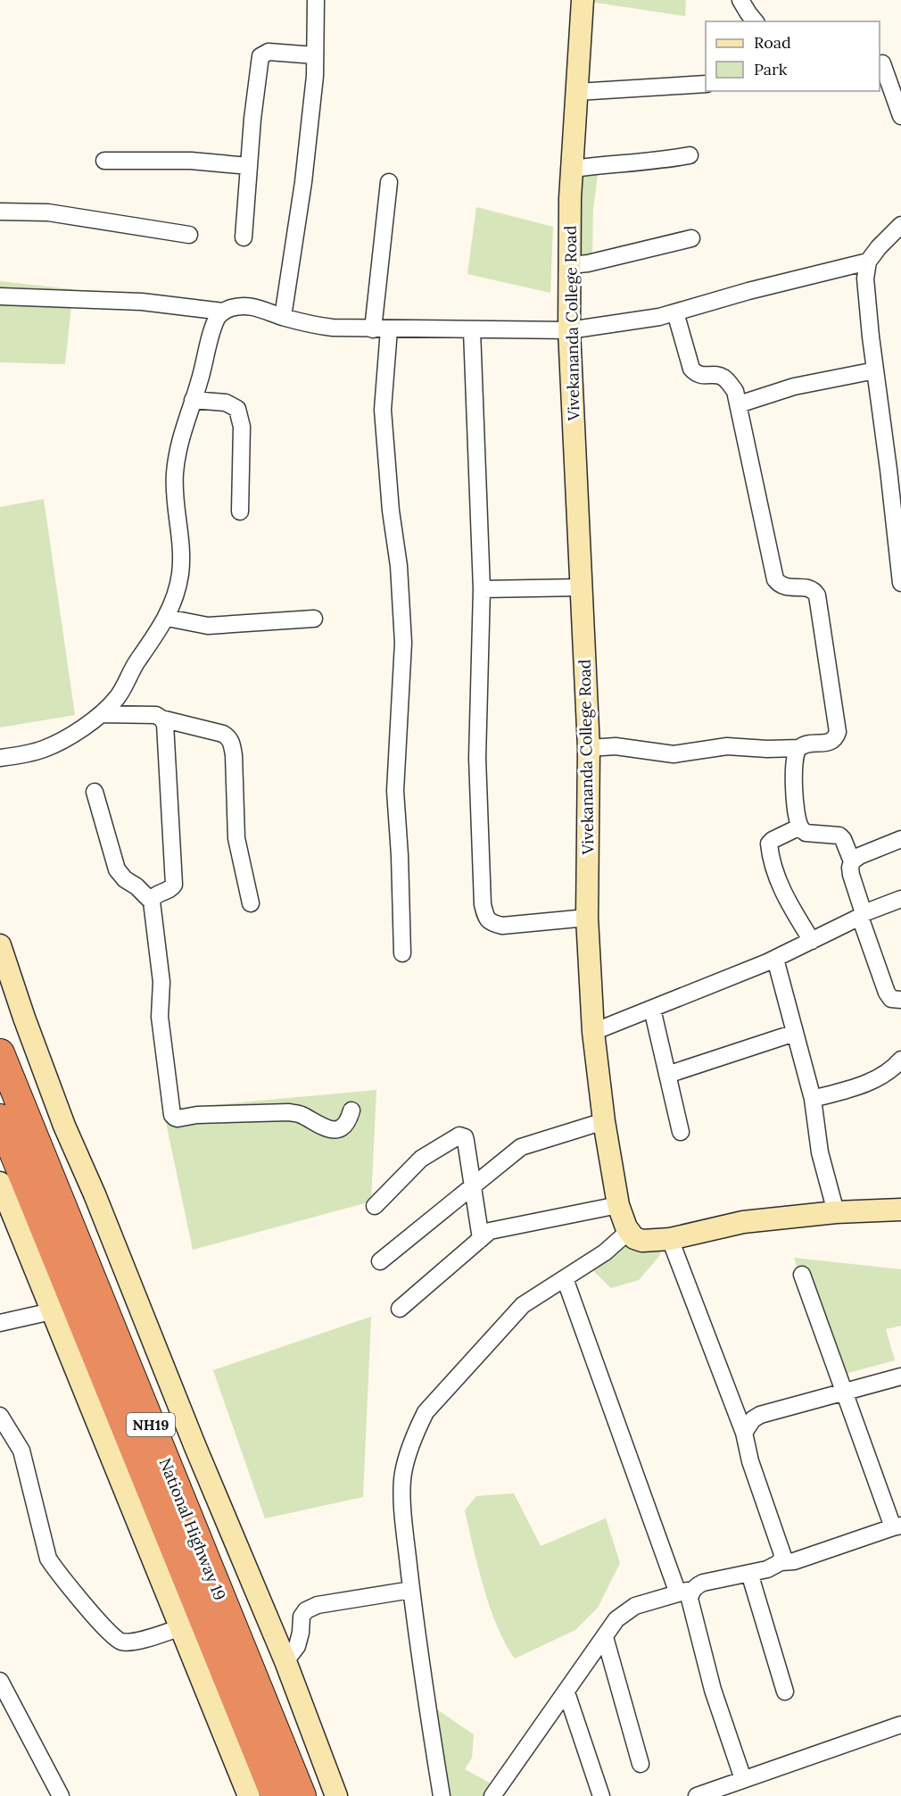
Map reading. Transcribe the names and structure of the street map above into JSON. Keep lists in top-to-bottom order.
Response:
{
  "streets": {
    "highway": ["NH19", "National Highway 19"],
    "main road": ["Vivekananda College Road"]
  },
  "legend": ["Road", "Park"]
}
